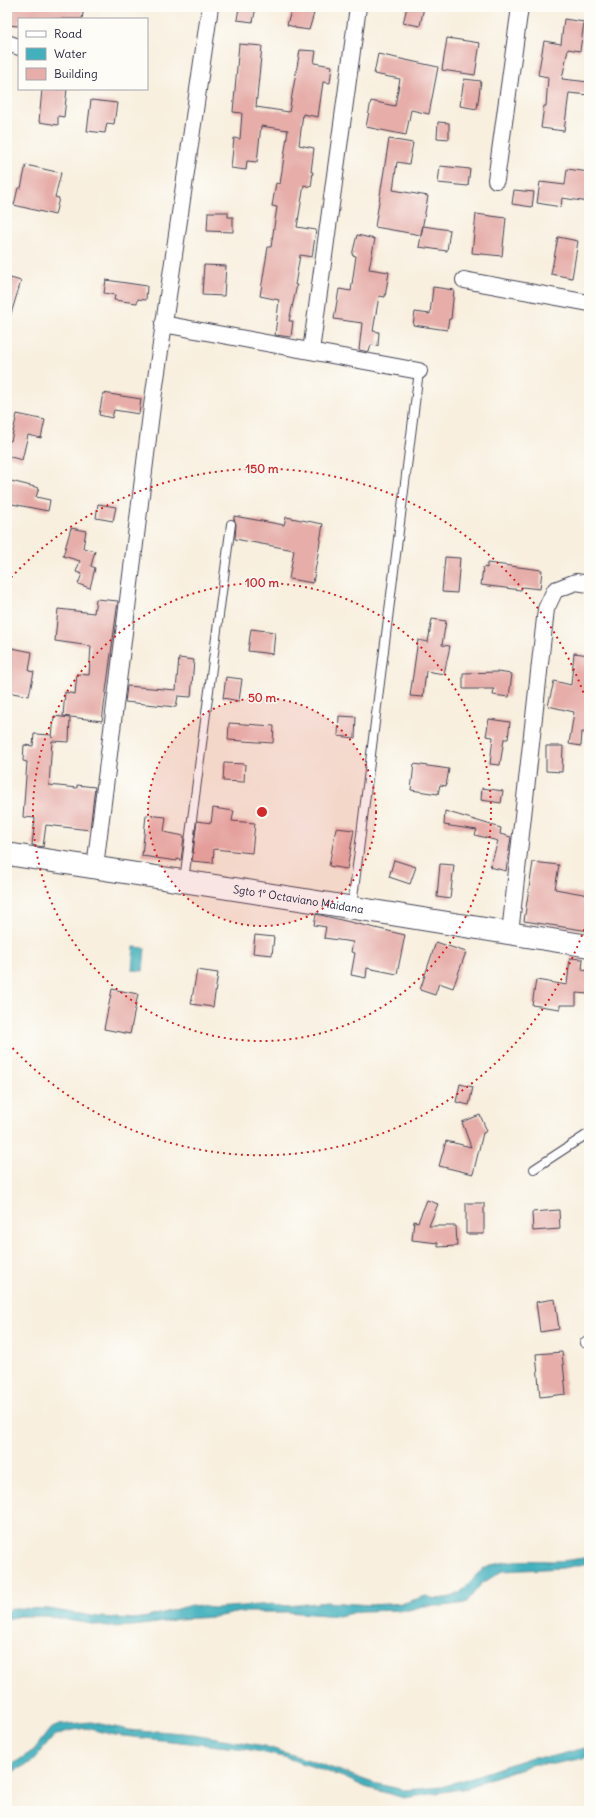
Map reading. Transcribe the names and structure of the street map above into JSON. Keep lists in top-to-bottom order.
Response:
{
  "streets": {
    "main road": ["Sgto 1° Octaviano Maidana"]
  },
  "legend": ["Road", "Water", "Building"],
  "rings": ["150 m", "100 m", "50 m"]
}
